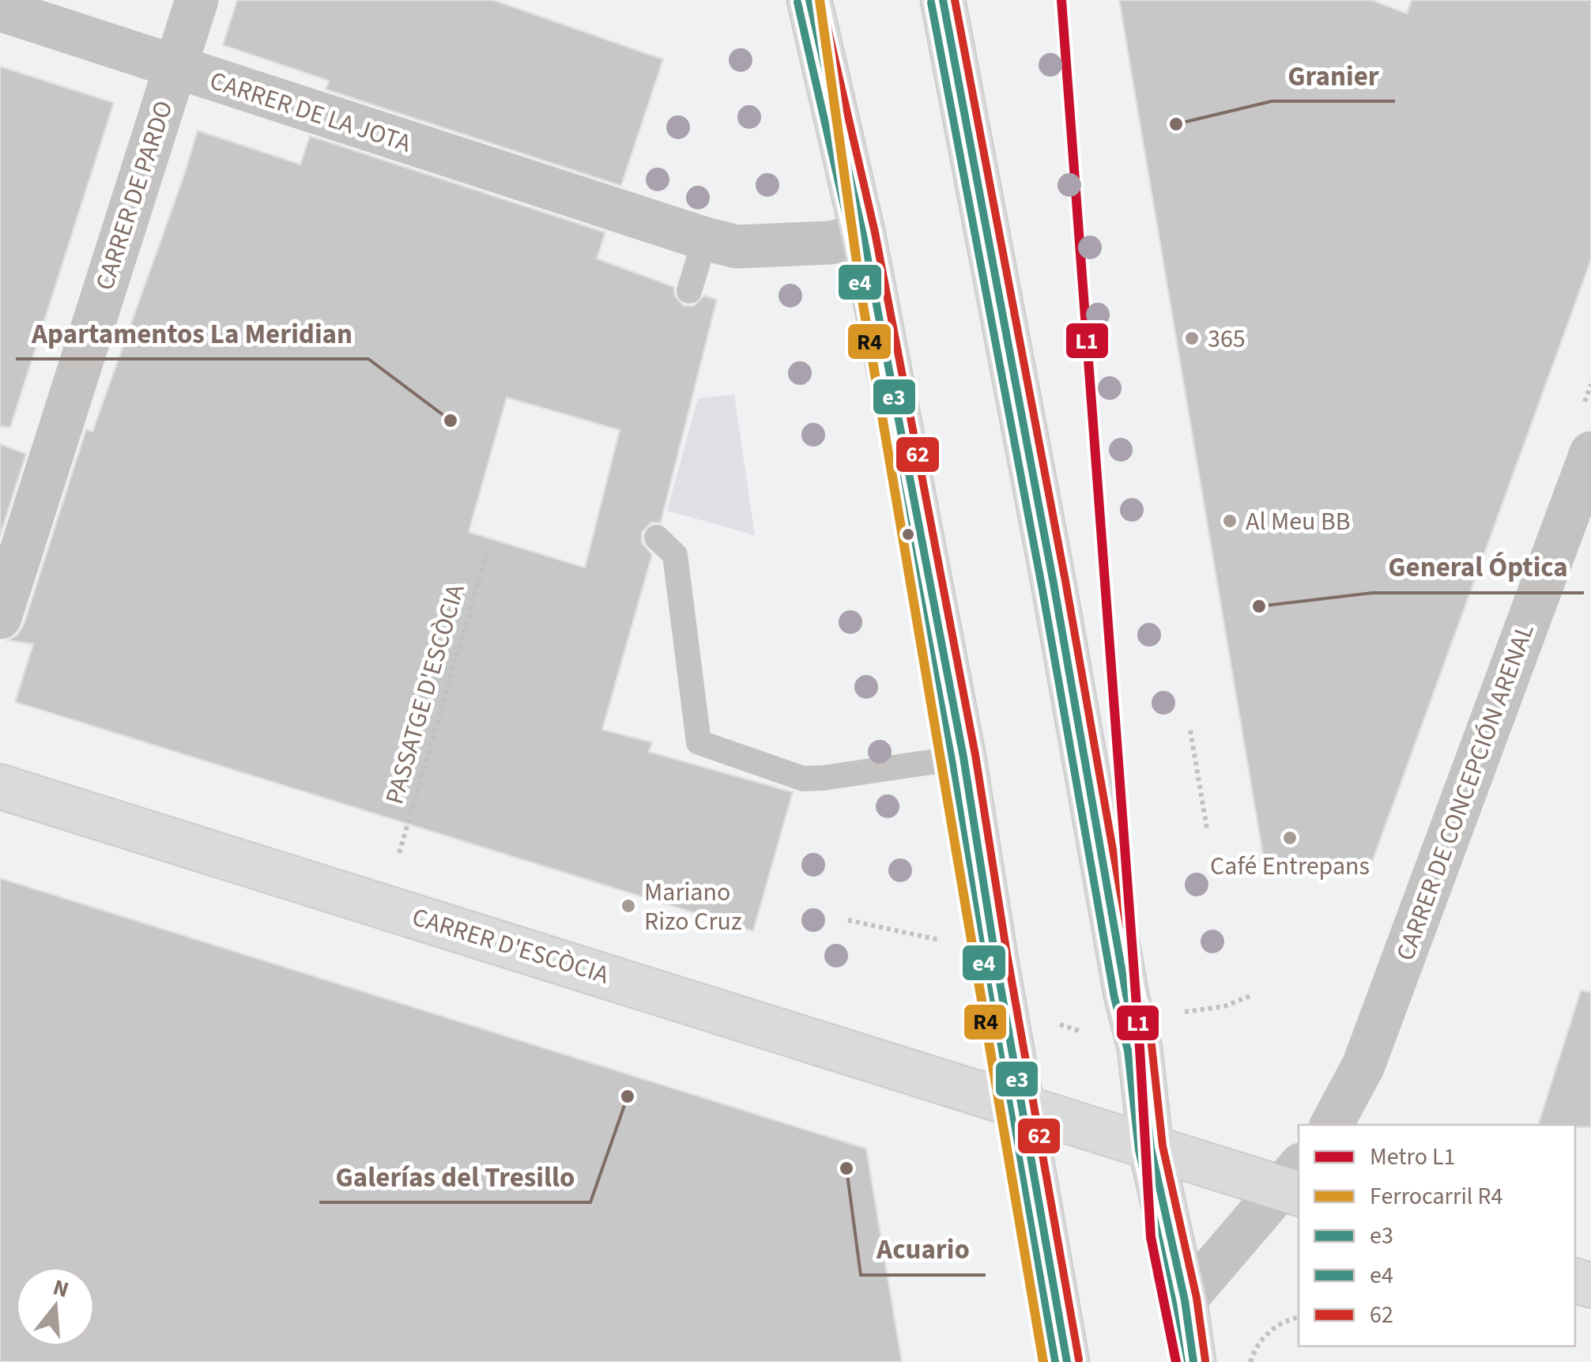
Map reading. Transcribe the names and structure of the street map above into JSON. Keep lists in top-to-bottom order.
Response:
{
  "streets": {
    "main road": ["CARRER D'ESCÒCIA"],
    "street": ["CARRER DE LA JOTA", "CARRER DE PARDO", "CARRER DE CONCEPCIÓN ARENAL"],
    "path": ["PASSATGE D'ESCÒCIA"]
  },
  "crossings": [
    ["CARRER DE LA JOTA", "CARRER DE PARDO"]
  ],
  "places": [
    "Granier",
    "365",
    "Apartamentos La Meridian",
    "Al Meu BB",
    "General Óptica",
    "Café Entrepans",
    "Mariano Rizo Cruz",
    "Galerías del Tresillo",
    "Acuario"
  ],
  "lines": [
    "metro line L1",
    "rail line R4",
    "transit line e3",
    "transit line 62",
    "transit line e4"
  ],
  "legend": [
    "Metro L1",
    "Ferrocarril R4",
    "e3",
    "e4",
    "62"
  ],
  "north": "top"
}
